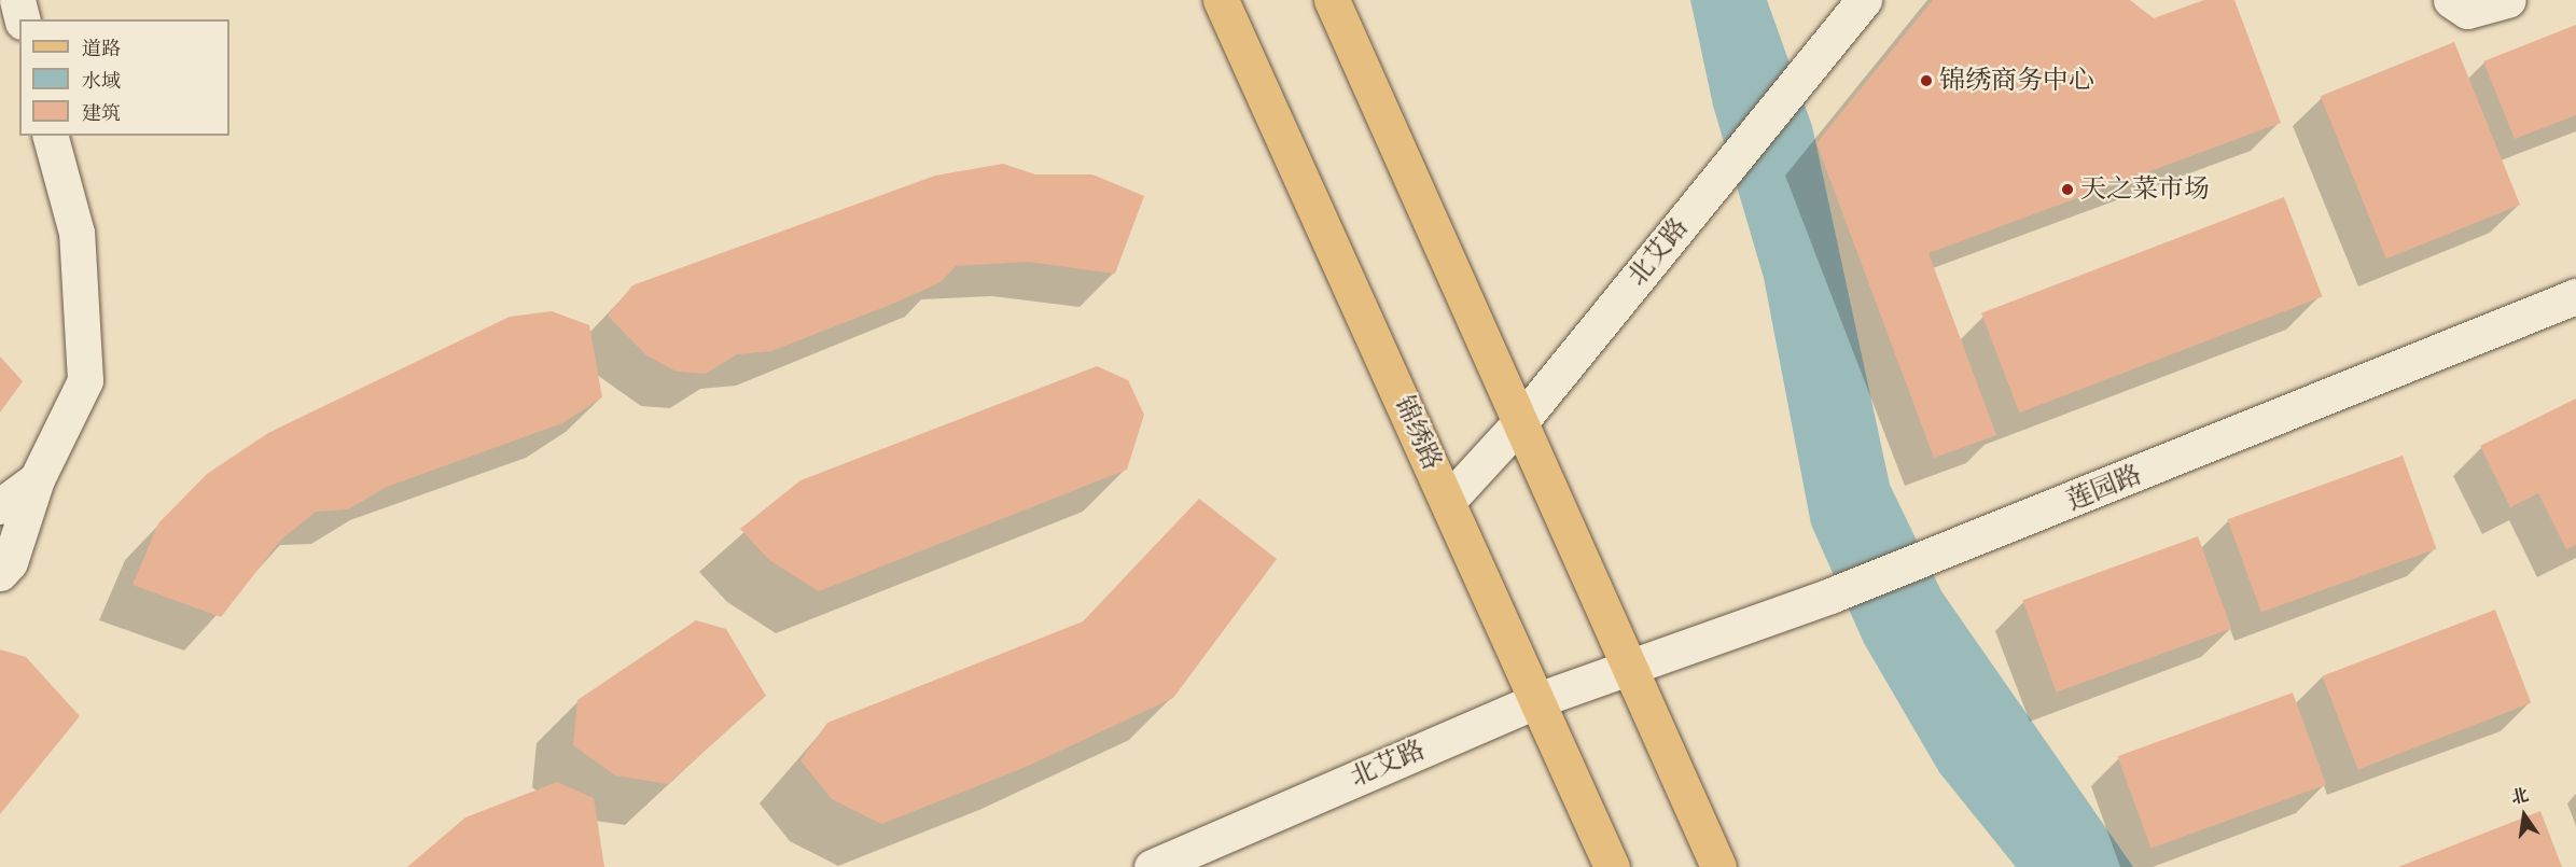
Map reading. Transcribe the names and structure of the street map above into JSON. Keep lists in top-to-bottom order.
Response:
{
  "streets": {
    "main road": ["锦绣路"],
    "street": ["北艾路", "莲园路"]
  },
  "crossings": [
    ["北艾路", "锦绣路"],
    ["北艾路", "莲园路"]
  ],
  "places": ["锦绣商务中心", "天之菜市场"],
  "legend": ["道路", "水域", "建筑"],
  "north": "top"
}
